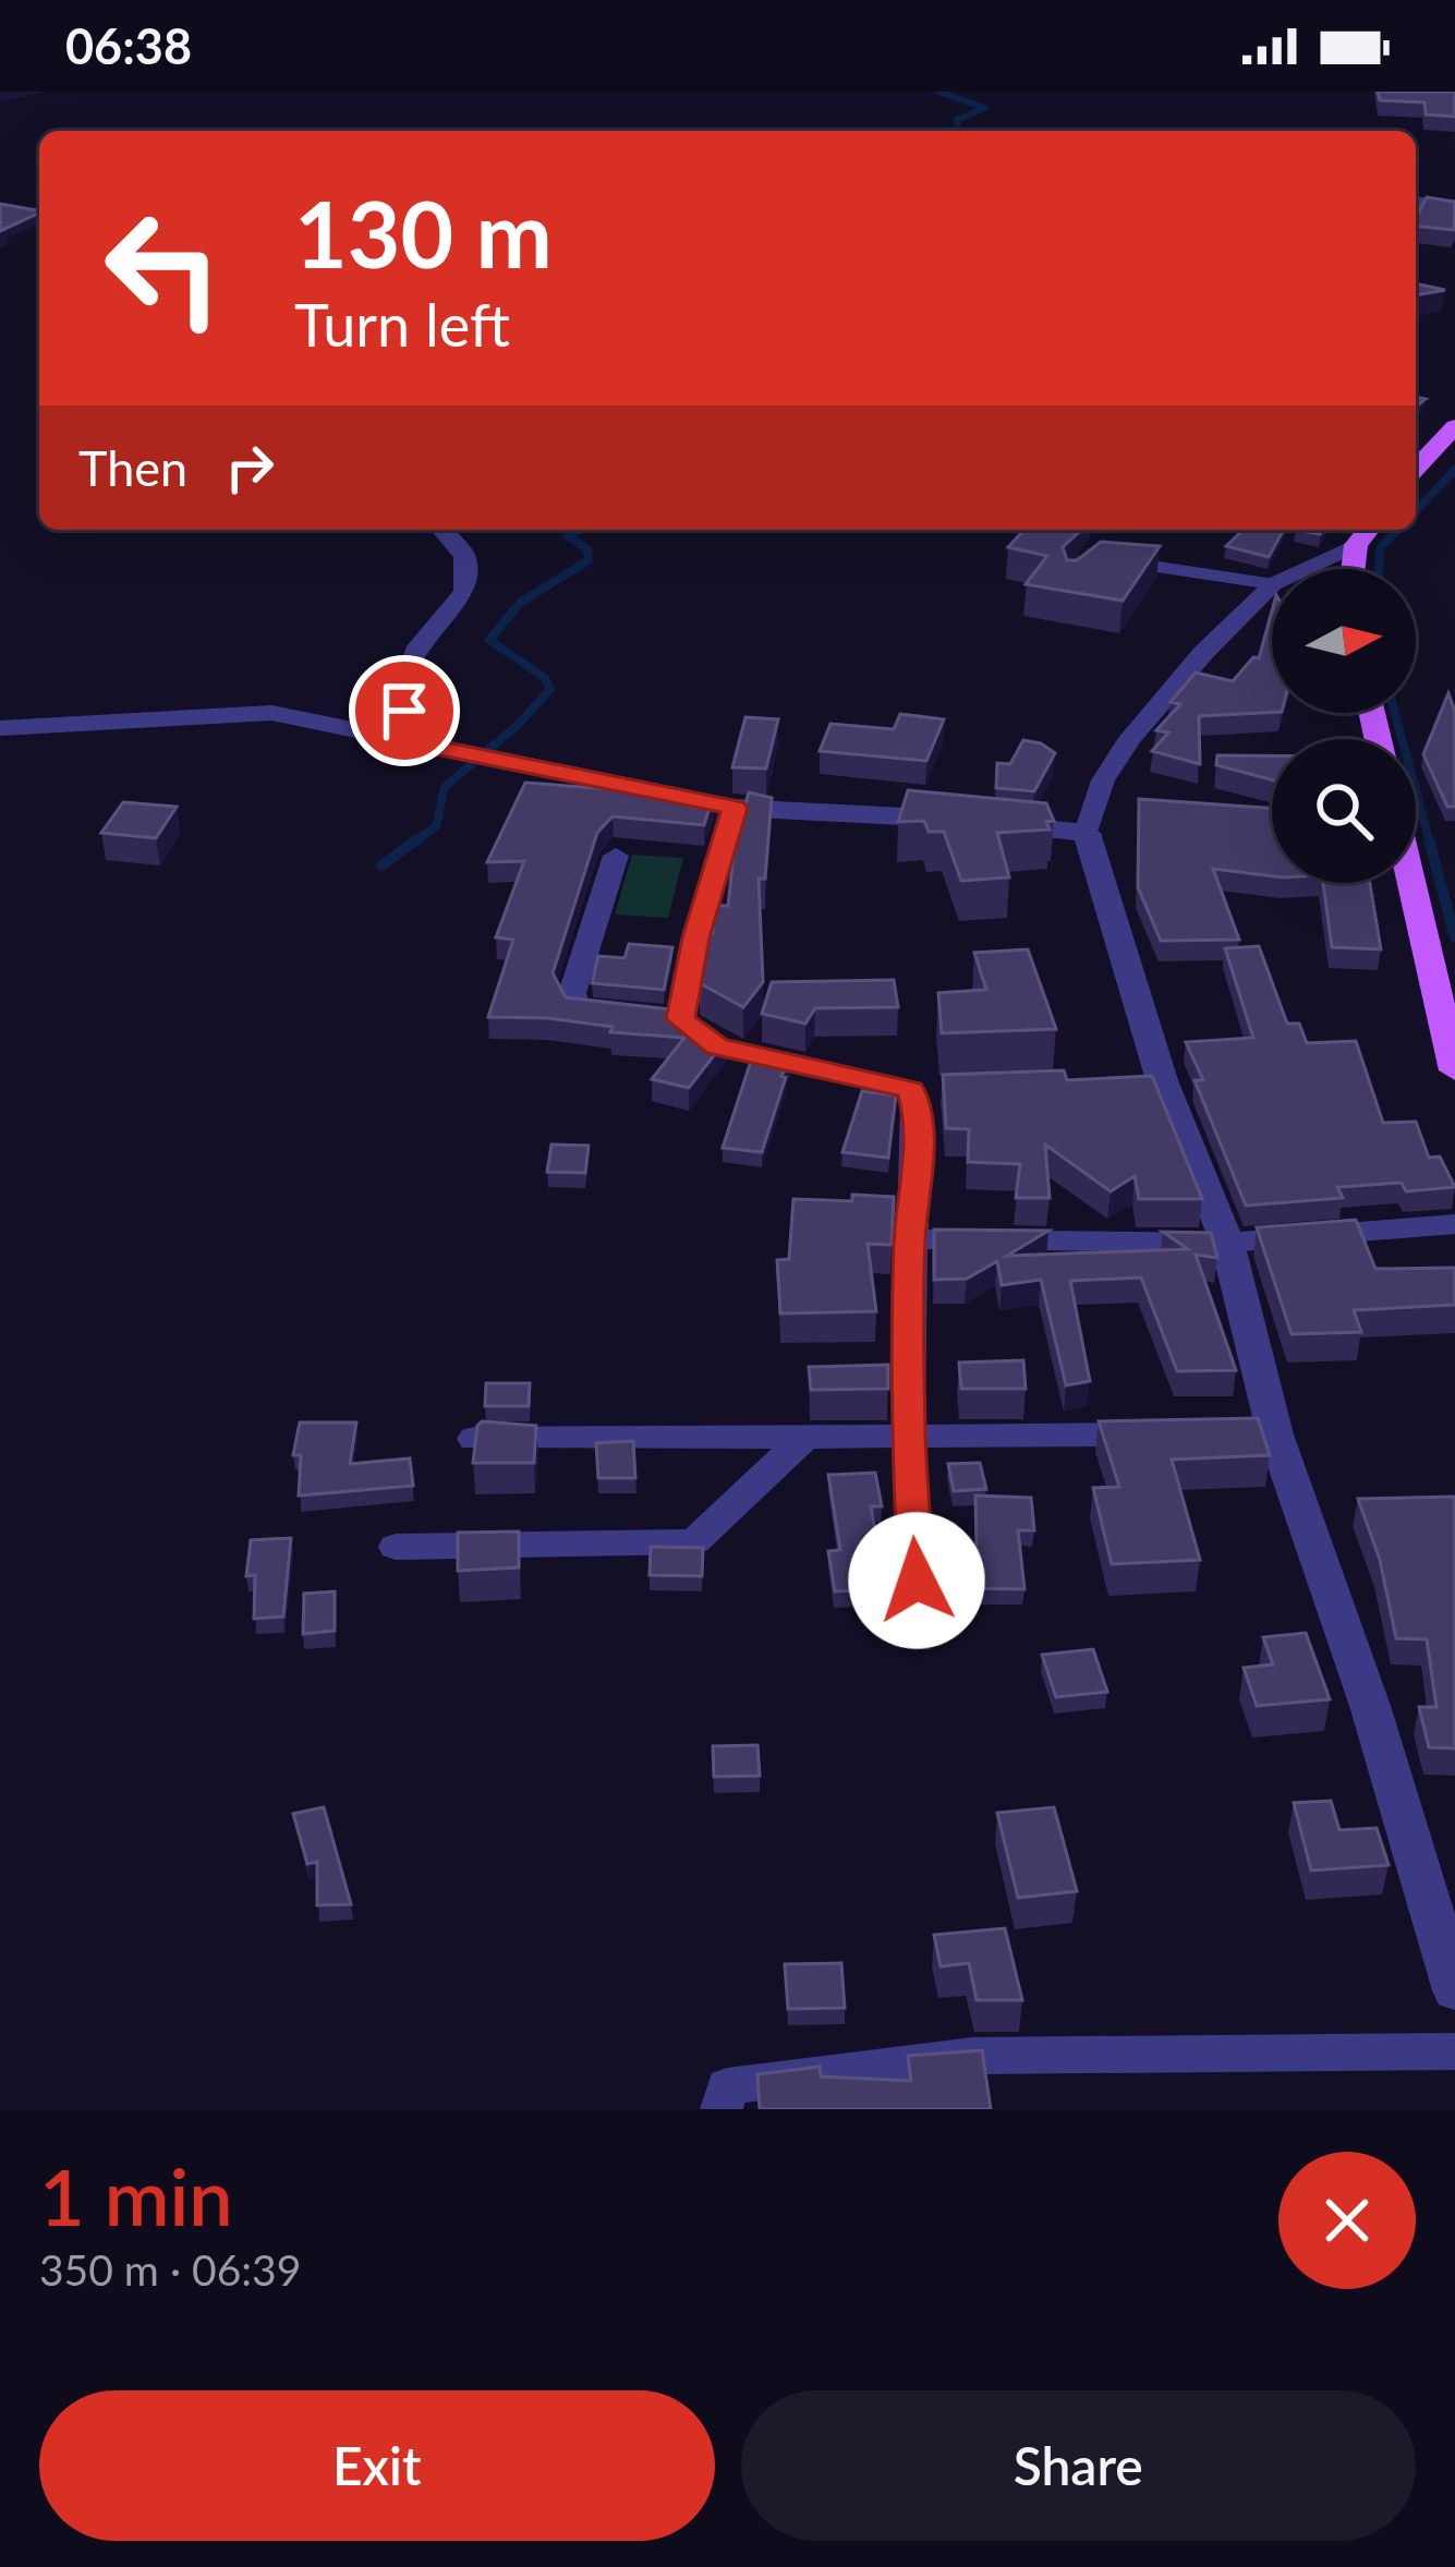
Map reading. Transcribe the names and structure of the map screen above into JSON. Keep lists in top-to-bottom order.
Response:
{
  "north": "right",
  "page": {
    "status": "06:38",
    "turn": ["130 m", "Turn left"],
    "then": "Then",
    "heading": ["1 min", "350 m · 06:39"],
    "buttons": ["Exit", "Share"]
  }
}
